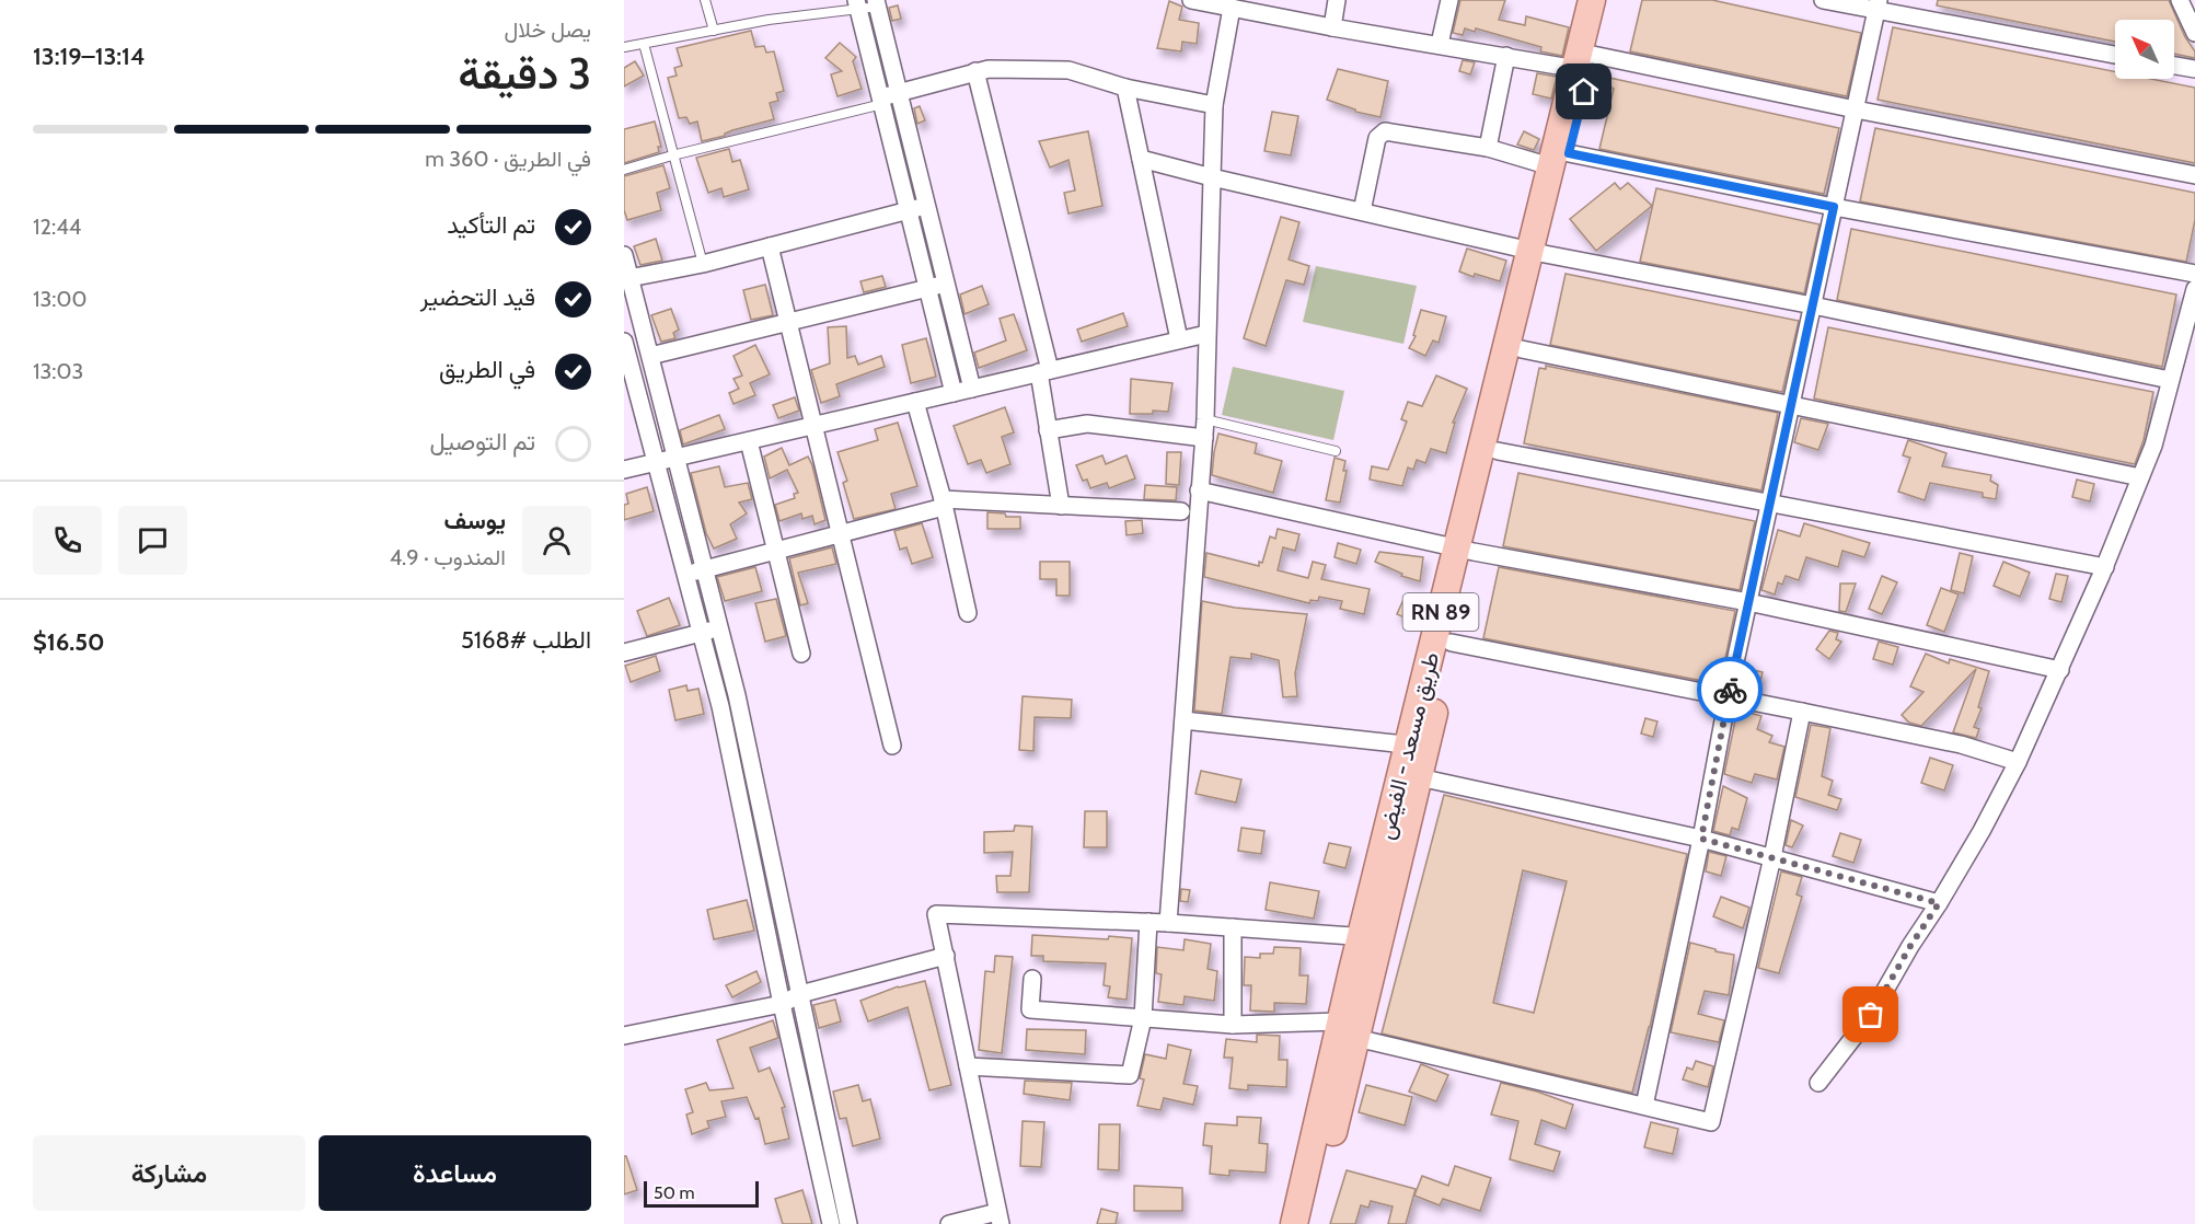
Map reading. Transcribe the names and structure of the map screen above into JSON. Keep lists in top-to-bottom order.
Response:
{
  "streets": {
    "main road": ["RN 89", "طريق مسعد - الفيض"]
  },
  "scale_bar": "50 m",
  "north": "top left",
  "page": {
    "heading": ["3 دقيقة", "يصل خلال", "13:14–13:19"],
    "panel": [
      "يوسف",
      "المندوب · 4.9",
      "الطلب #5168",
      "$16.50"
    ],
    "bar": "في الطريق · 360 m",
    "list": [
      ["تم التأكيد", "12:44"],
      ["قيد التحضير", "13:00"],
      ["في الطريق", "13:03"],
      "تم التوصيل"
    ],
    "buttons": ["مساعدة", "مشاركة"],
    "scale": "50 m"
  }
}
